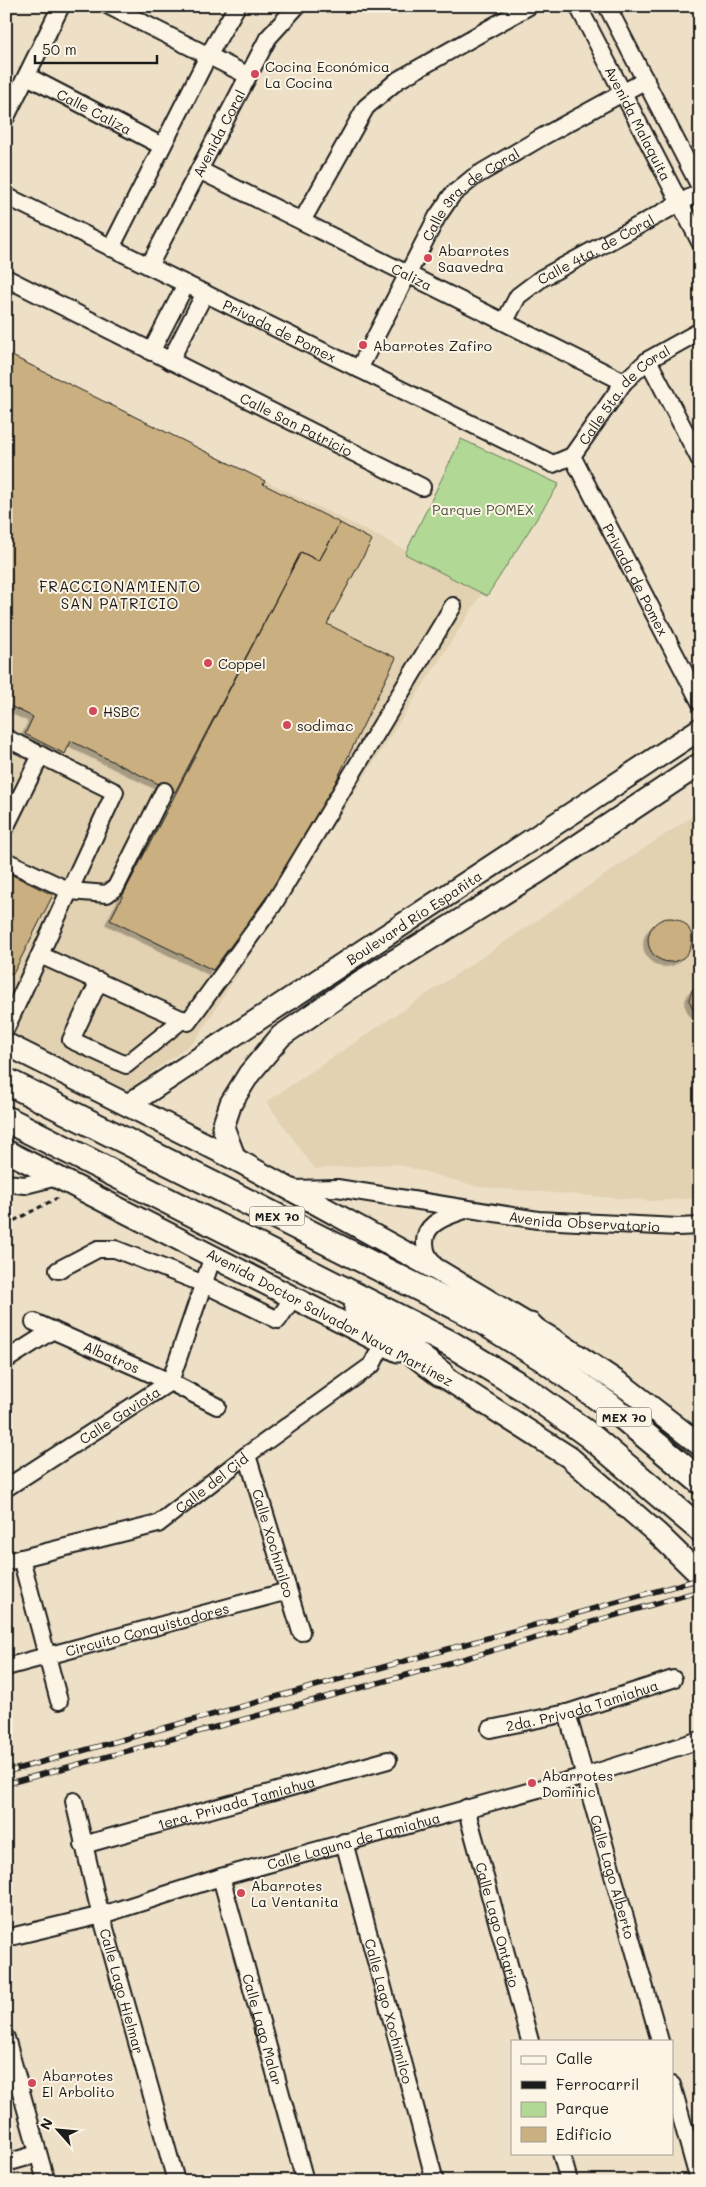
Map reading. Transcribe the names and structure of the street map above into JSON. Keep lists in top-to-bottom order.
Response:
{
  "streets": {
    "highway": ["MEX 70", "Avenida Doctor Salvador Nava Martínez"],
    "main road": ["Boulevard Río Españita"],
    "street": [
      "Calle Caliza",
      "Avenida Malaquita",
      "Avenida Coral",
      "Calle 3ra. de Coral",
      "Calle 4ta. de Coral",
      "Caliza",
      "Privada de Pomex",
      "Calle 5ta. de Coral",
      "Calle San Patricio",
      "Avenida Observatorio",
      "Albatros",
      "Calle Gaviota",
      "Calle del Cid",
      "Calle Xochimilco",
      "Circuito Conquistadores",
      "2da. Privada Tamiahua",
      "1era. Privada Tamiahua",
      "Calle Laguna de Tamiahua",
      "Calle Lago Alberto",
      "Calle Lago Ontario",
      "Calle Lago Hielmar",
      "Calle Lago Xochimilco",
      "Calle Lago Malar"
    ]
  },
  "crossings": [
    ["Avenida Malaquita", "Calle 3ra. de Coral"],
    ["Avenida Malaquita", "Calle 4ta. de Coral"],
    ["Avenida Coral", "Caliza"],
    ["Avenida Coral", "Privada de Pomex"],
    ["Calle 3ra. de Coral", "Caliza"],
    ["Calle 3ra. de Coral", "Privada de Pomex"],
    ["Calle 4ta. de Coral", "Caliza"],
    ["Caliza", "Calle 5ta. de Coral"],
    ["Privada de Pomex", "Calle 5ta. de Coral"],
    ["Avenida Doctor Salvador Nava Martínez", "Calle Gaviota"],
    ["Avenida Doctor Salvador Nava Martínez", "Calle del Cid"],
    ["Albatros", "Calle Gaviota"],
    ["Calle del Cid", "Calle Xochimilco"],
    ["Calle Xochimilco", "Circuito Conquistadores"],
    ["2da. Privada Tamiahua", "Calle Lago Alberto"],
    ["1era. Privada Tamiahua", "Calle Lago Hielmar"],
    ["Calle Laguna de Tamiahua", "Calle Lago Alberto"],
    ["Calle Laguna de Tamiahua", "Calle Lago Ontario"],
    ["Calle Laguna de Tamiahua", "Calle Lago Hielmar"],
    ["Calle Laguna de Tamiahua", "Calle Lago Xochimilco"],
    ["Calle Laguna de Tamiahua", "Calle Lago Malar"]
  ],
  "districts": ["FRACCIONAMIENTO SAN PATRICIO"],
  "parks": ["Parque POMEX"],
  "places": [
    "Cocina Económica La Cocina",
    "Abarrotes Saavedra",
    "Abarrotes Zafiro",
    "Coppel",
    "HSBC",
    "sodimac",
    "Abarrotes Dominic",
    "Abarrotes La Ventanita",
    "Abarrotes El Arbolito"
  ],
  "legend": [
    "Calle",
    "Ferrocarril",
    "Parque",
    "Edificio"
  ],
  "scale_bar": "50 m",
  "north": "top left"
}
